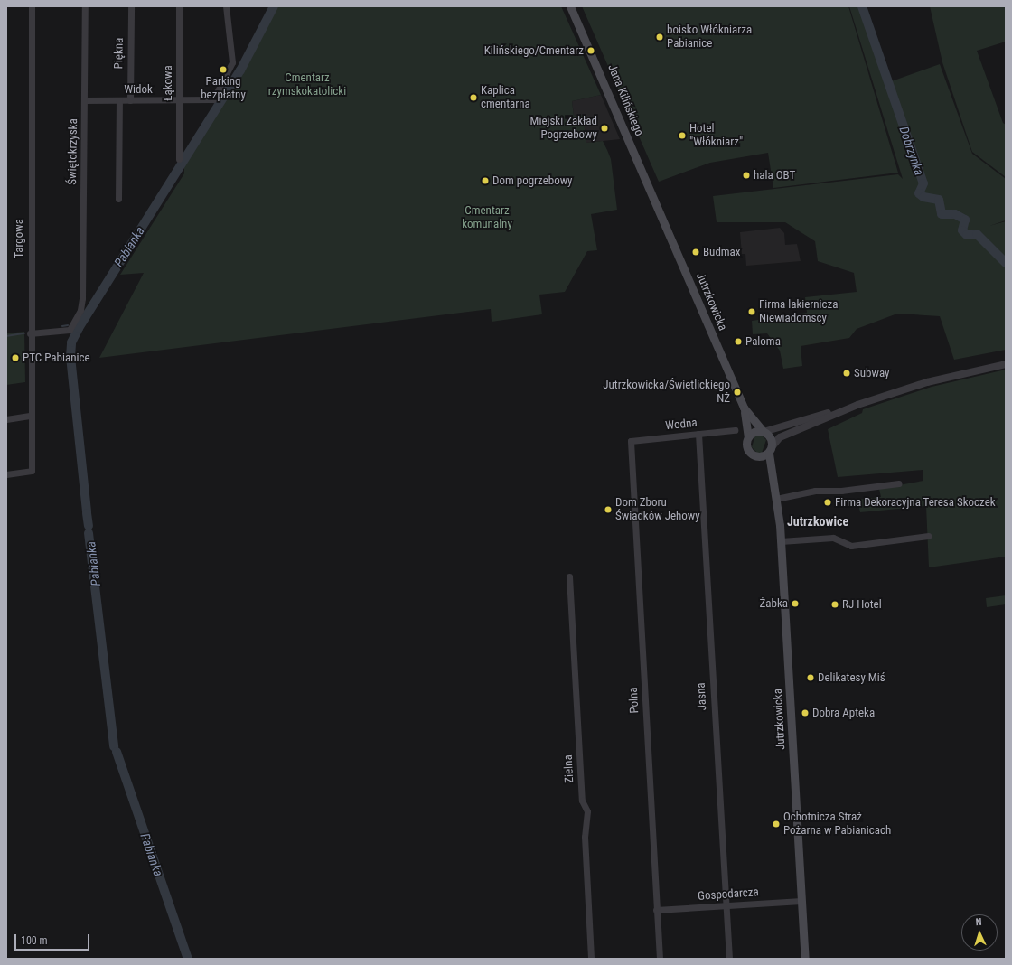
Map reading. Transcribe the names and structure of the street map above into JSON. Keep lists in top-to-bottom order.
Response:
{
  "streets": {
    "main road": ["Jana Kilińskiego", "Jutrzkowicka"],
    "street": [
      "Piękna",
      "Łąkowa",
      "Widok",
      "Świętokrzyska",
      "Targowa",
      "Wodna",
      "Jasna",
      "Polna",
      "Zielna",
      "Gospodarcza"
    ]
  },
  "crossings": [
    ["Piękna", "Widok"],
    ["Łąkowa", "Widok"],
    ["Widok", "Świętokrzyska"],
    ["Jana Kilińskiego", "Jutrzkowicka"],
    ["Świętokrzyska", "Targowa"],
    ["Jutrzkowicka", "Gospodarcza"],
    ["Wodna", "Jasna"],
    ["Wodna", "Polna"],
    ["Jasna", "Gospodarcza"],
    ["Polna", "Gospodarcza"]
  ],
  "districts": ["Jutrzkowice"],
  "water": ["Dobrzynka", "Pabianka"],
  "parks": ["Cmentarz rzymskokatolicki", "Cmentarz komunalny"],
  "places": [
    "boisko Włókniarza Pabianice",
    "Kilińskiego/Cmentarz",
    "Parking bezpłatny",
    "Kaplica cmentarna",
    "Miejski Zakład Pogrzebowy",
    "Hotel \"Włókniarz\"",
    "hala OBT",
    "Dom pogrzebowy",
    "Budmax",
    "Firma lakiernicza Niewiadomscy",
    "Paloma",
    "PTC Pabianice",
    "Subway",
    "Jutrzkowicka/Świetlickiego NŻ",
    "Firma Dekoracyjna Teresa Skoczek",
    "Dom Zboru Świadków Jehowy",
    "Żabka",
    "RJ Hotel",
    "Delikatesy Miś",
    "Dobra Apteka",
    "Ochotnicza Straż Pożarna w Pabianicach"
  ],
  "scale_bar": "100 m",
  "north": "top"
}
